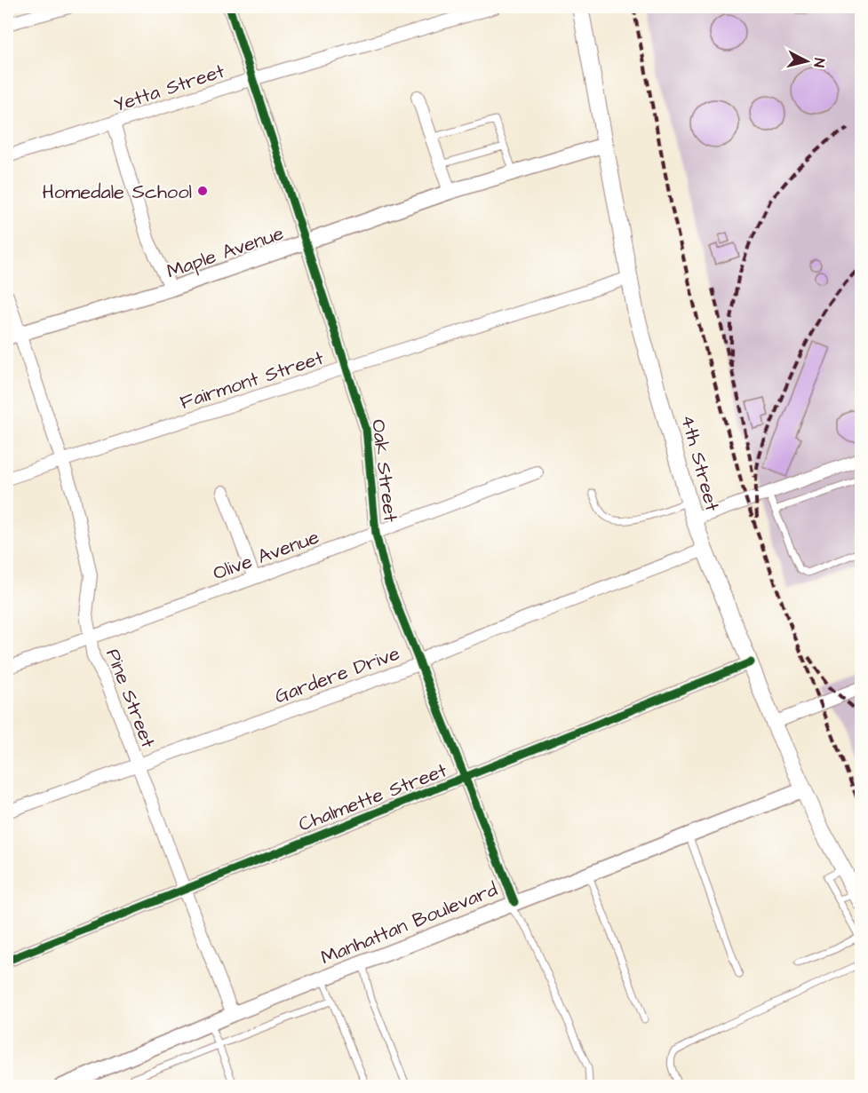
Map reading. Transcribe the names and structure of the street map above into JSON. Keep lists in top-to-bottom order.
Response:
{
  "streets": {
    "main road": ["4th Street"],
    "street": [
      "Yetta Street",
      "Maple Avenue",
      "Fairmont Street",
      "Oak Street",
      "Olive Avenue",
      "Gardere Drive",
      "Pine Street",
      "Chalmette Street",
      "Manhattan Boulevard"
    ]
  },
  "crossings": [
    ["Yetta Street", "Oak Street"],
    ["Maple Avenue", "4th Street"],
    ["Maple Avenue", "Oak Street"],
    ["Maple Avenue", "Pine Street"],
    ["Fairmont Street", "4th Street"],
    ["Fairmont Street", "Oak Street"],
    ["Fairmont Street", "Pine Street"],
    ["4th Street", "Gardere Drive"],
    ["4th Street", "Chalmette Street"],
    ["4th Street", "Manhattan Boulevard"],
    ["Oak Street", "Olive Avenue"],
    ["Oak Street", "Gardere Drive"],
    ["Oak Street", "Chalmette Street"],
    ["Oak Street", "Manhattan Boulevard"],
    ["Olive Avenue", "Pine Street"],
    ["Gardere Drive", "Pine Street"],
    ["Pine Street", "Chalmette Street"],
    ["Pine Street", "Manhattan Boulevard"]
  ],
  "places": ["Homedale School"],
  "north": "right"
}
